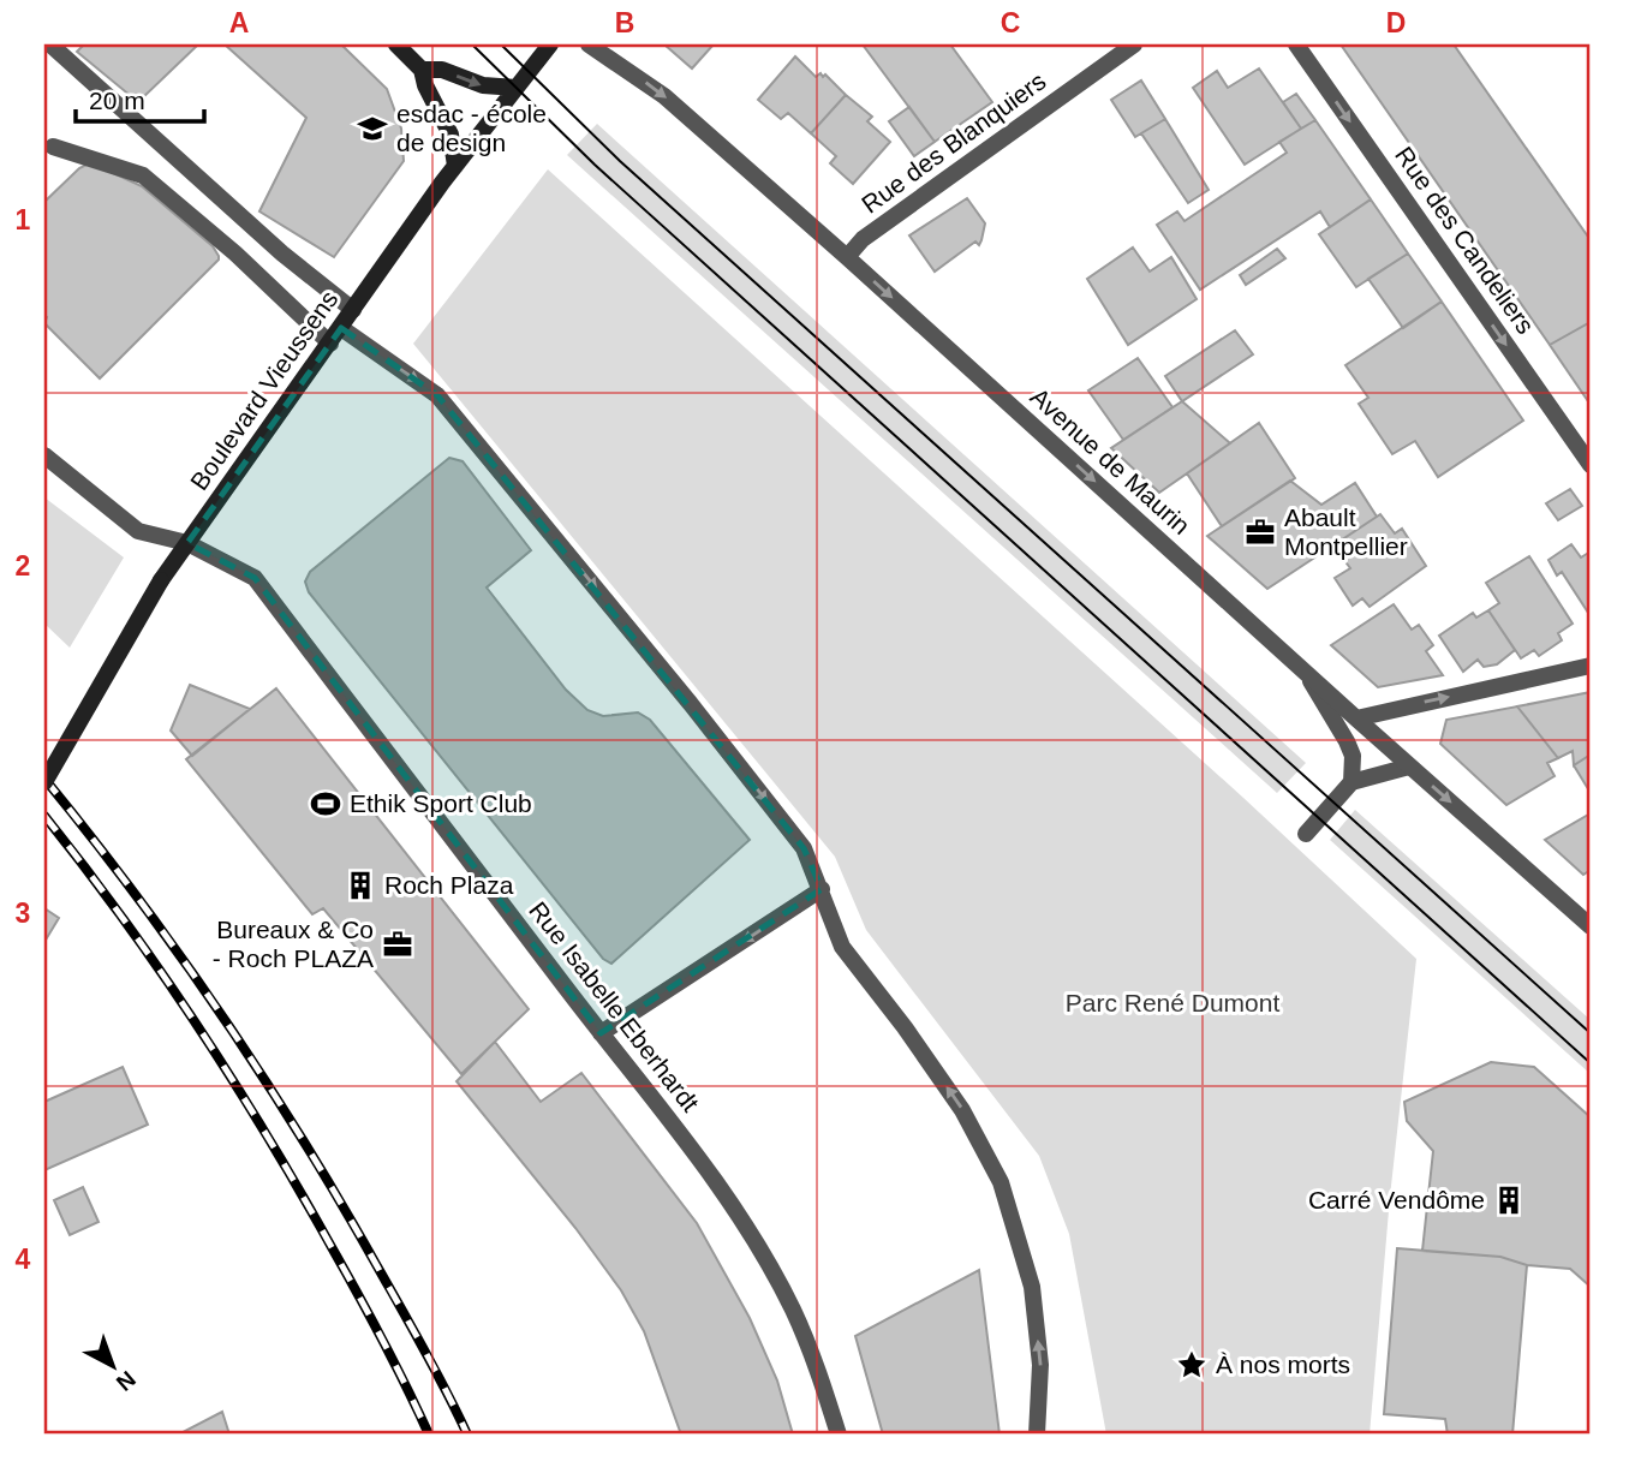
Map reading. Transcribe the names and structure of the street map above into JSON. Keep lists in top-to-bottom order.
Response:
{
  "streets": {
    "main road": ["Boulevard Vieussens"],
    "street": [
      "Rue des Blanquiers",
      "Rue des Candeliers",
      "Avenue de Maurin",
      "Rue Isabelle Eberhardt"
    ]
  },
  "crossings": [
    ["Rue des Blanquiers", "Avenue de Maurin"],
    ["Boulevard Vieussens", "Rue Isabelle Eberhardt"]
  ],
  "one_way": ["Rue des Candeliers", "Avenue de Maurin"],
  "parks": ["Parc René Dumont"],
  "places": {
    "school or university": ["esdac - école de design"],
    "office": ["Abault Montpellier", "Bureaux & Co - Roch PLAZA"],
    "sports": ["Ethik Sport Club"],
    "building": ["Roch Plaza", "Carré Vendôme"],
    "place": ["À nos morts"]
  },
  "scale_bar": "20 m",
  "north": "bottom right",
  "grid": {
    "columns": [
      "A",
      "B",
      "C",
      "D"
    ],
    "rows": [
      "1",
      "2",
      "3",
      "4"
    ]
  }
}
